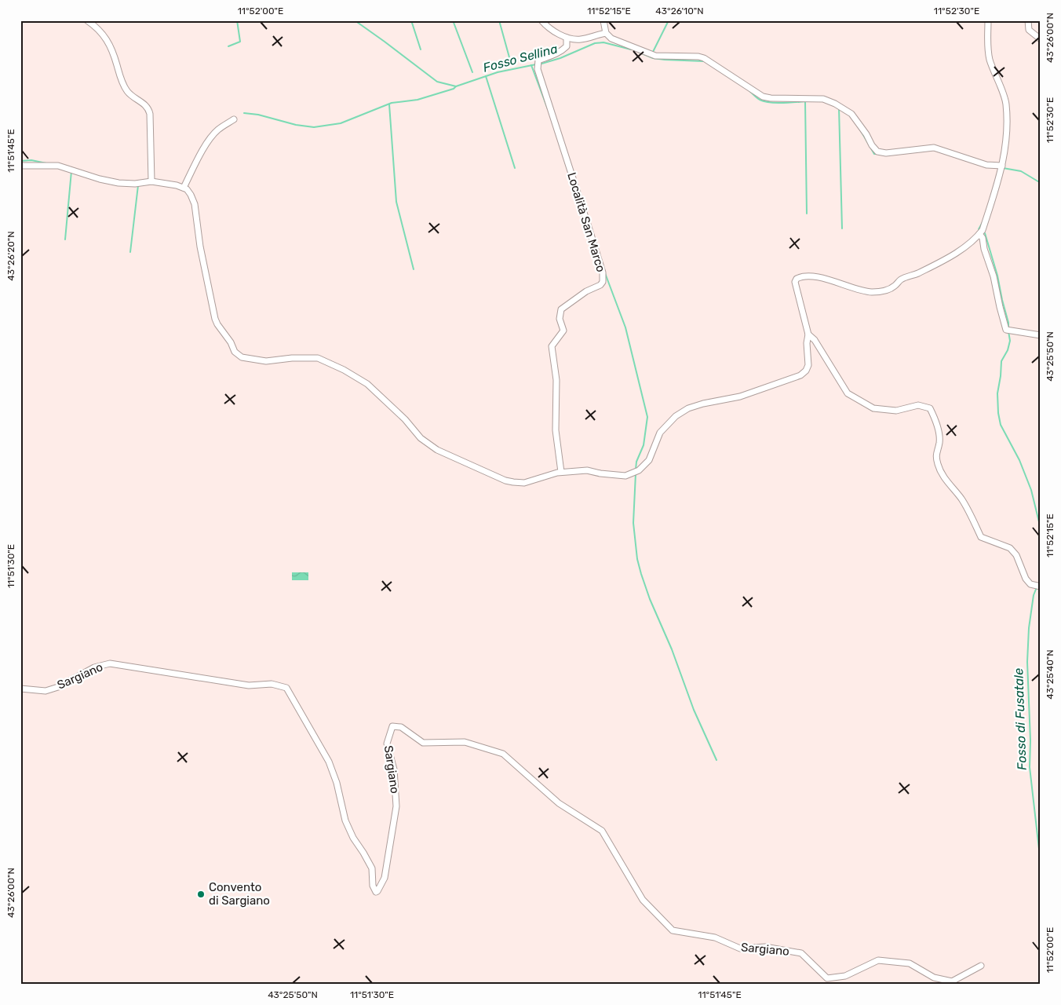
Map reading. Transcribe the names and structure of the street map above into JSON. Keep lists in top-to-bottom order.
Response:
{
  "streets": {
    "street": ["Località San Marco", "Sargiano"]
  },
  "water": ["Fosso Sellina", "Fosso di Fusatale"],
  "places": ["Convento di Sargiano"],
  "coordinates": [
    "11°52'00\"E",
    "11°52'15\"E",
    "43°26'10\"N",
    "11°52'30\"E",
    "43°26'00\"N",
    "11°51'45\"E",
    "43°26'20\"N",
    "43°25'50\"N",
    "11°51'30\"E",
    "43°25'40\"N"
  ]
}
